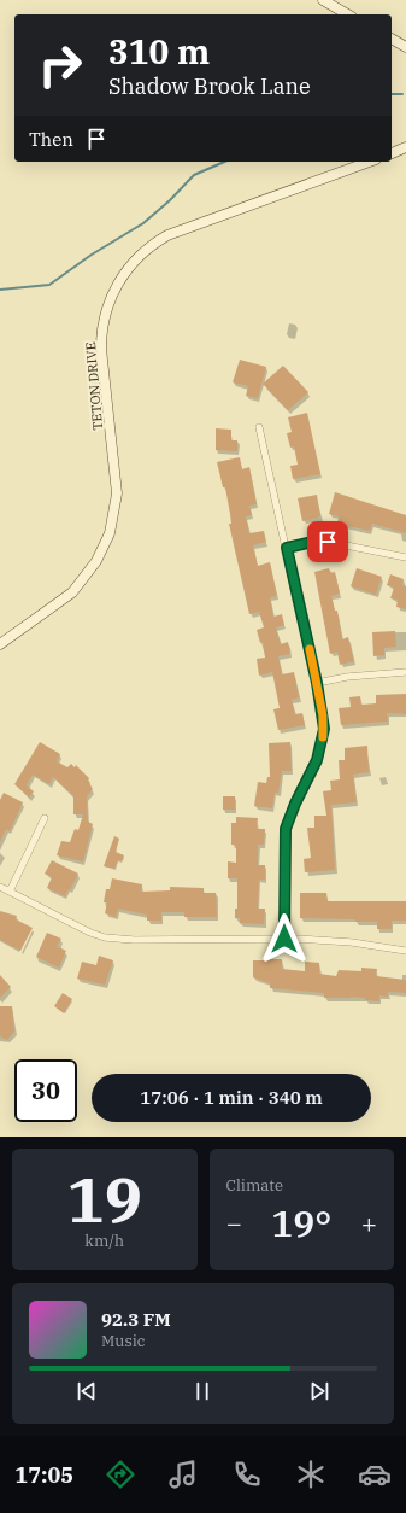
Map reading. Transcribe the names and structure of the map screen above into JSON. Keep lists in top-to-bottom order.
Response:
{
  "streets": {
    "street": ["TETON DRIVE"]
  },
  "page": {
    "turn": ["310 m", "Shadow Brook Lane"],
    "then": "Then",
    "limit": "30",
    "trip": "17:06 · 1 min · 340 m",
    "tile": [
      ["19", "km/h"],
      "Climate"
    ],
    "heat": ["−", "19°", "+"],
    "song": ["92.3 FM", "Music"],
    "tabs": "17:05"
  }
}
